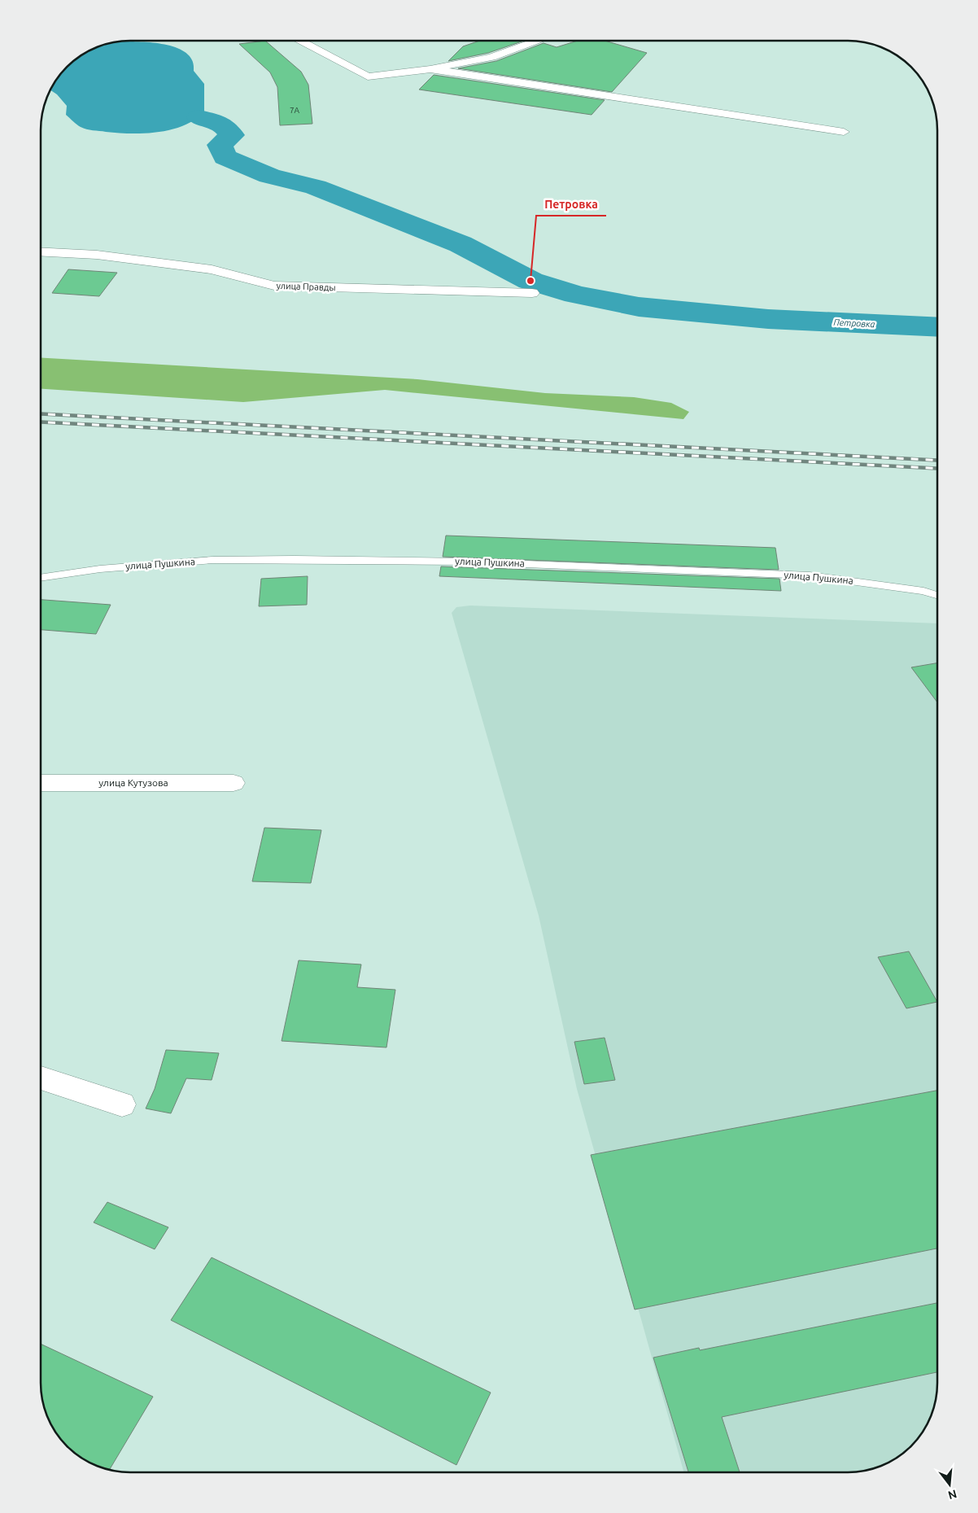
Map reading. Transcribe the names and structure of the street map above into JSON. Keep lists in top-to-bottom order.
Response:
{
  "streets": {
    "street": ["улица Правды", "улица Кутузова"],
    "lane": ["улица Пушкина"]
  },
  "water": ["Петровка"],
  "places": ["Петровка"],
  "house_numbers": ["7А"],
  "north": "bottom"
}
